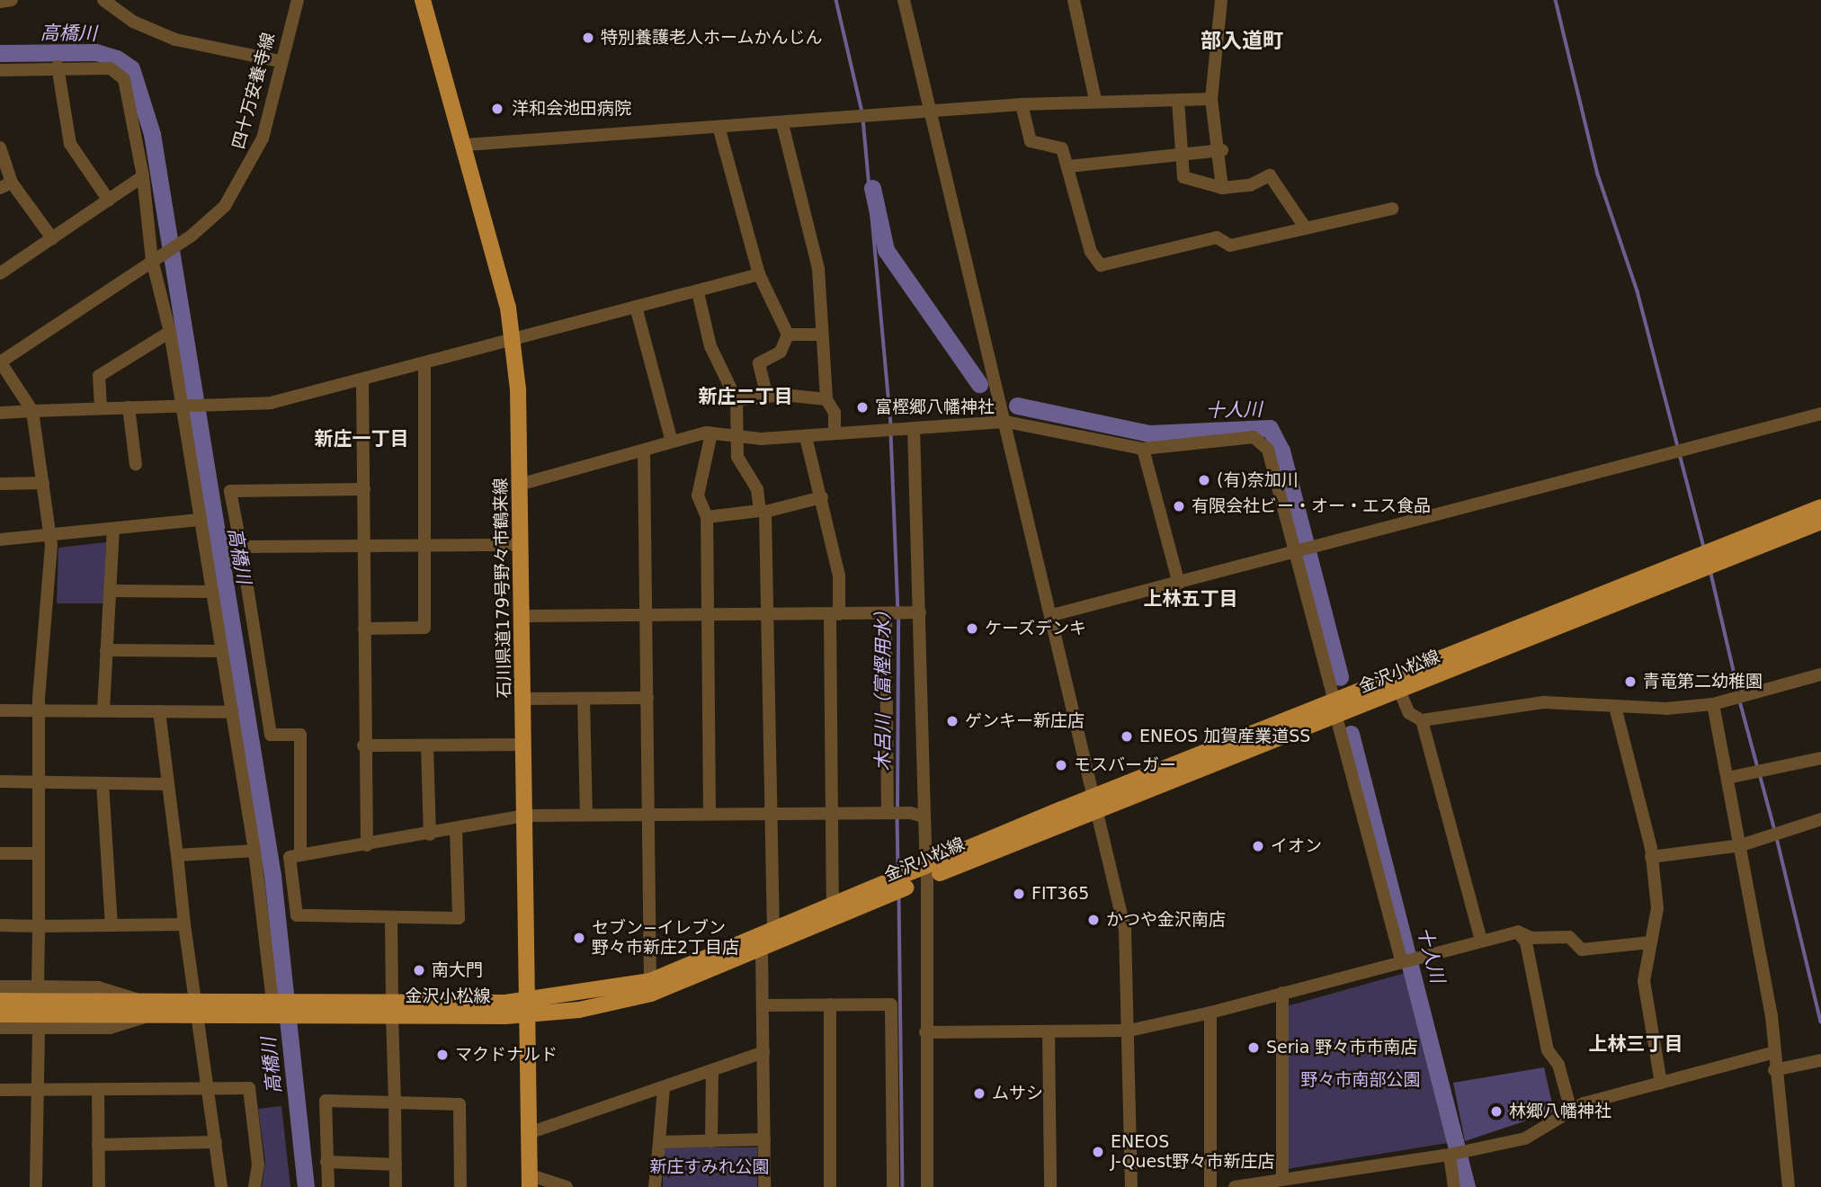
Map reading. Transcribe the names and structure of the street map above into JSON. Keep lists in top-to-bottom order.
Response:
{
  "streets": {
    "main road": ["石川県道179号野々市鶴来線", "金沢小松線"],
    "street": ["四十万安養寺線"]
  },
  "crossings": [
    ["石川県道179号野々市鶴来線", "金沢小松線"]
  ],
  "districts": [
    "部入道町",
    "新庄二丁目",
    "新庄一丁目",
    "上林五丁目",
    "上林三丁目"
  ],
  "water": ["高橋川", "十人川", "木呂川（富樫用水）"],
  "parks": ["野々市南部公園", "新庄すみれ公園"],
  "places": [
    "特別養護老人ホームかんじん",
    "洋和会池田病院",
    "富樫郷八幡神社",
    "(有)奈加川",
    "有限会社ビー・オー・エス食品",
    "ケーズデンキ",
    "青竜第二幼稚園",
    "ゲンキー新庄店",
    "ENEOS 加賀産業道SS",
    "モスバーガー",
    "イオン",
    "FIT365",
    "かつや金沢南店",
    "セブン−イレブン 野々市新庄2丁目店",
    "南大門",
    "Seria 野々市市南店",
    "マクドナルド",
    "ムサシ",
    "林郷八幡神社",
    "ENEOS J-Quest野々市新庄店"
  ]
}
